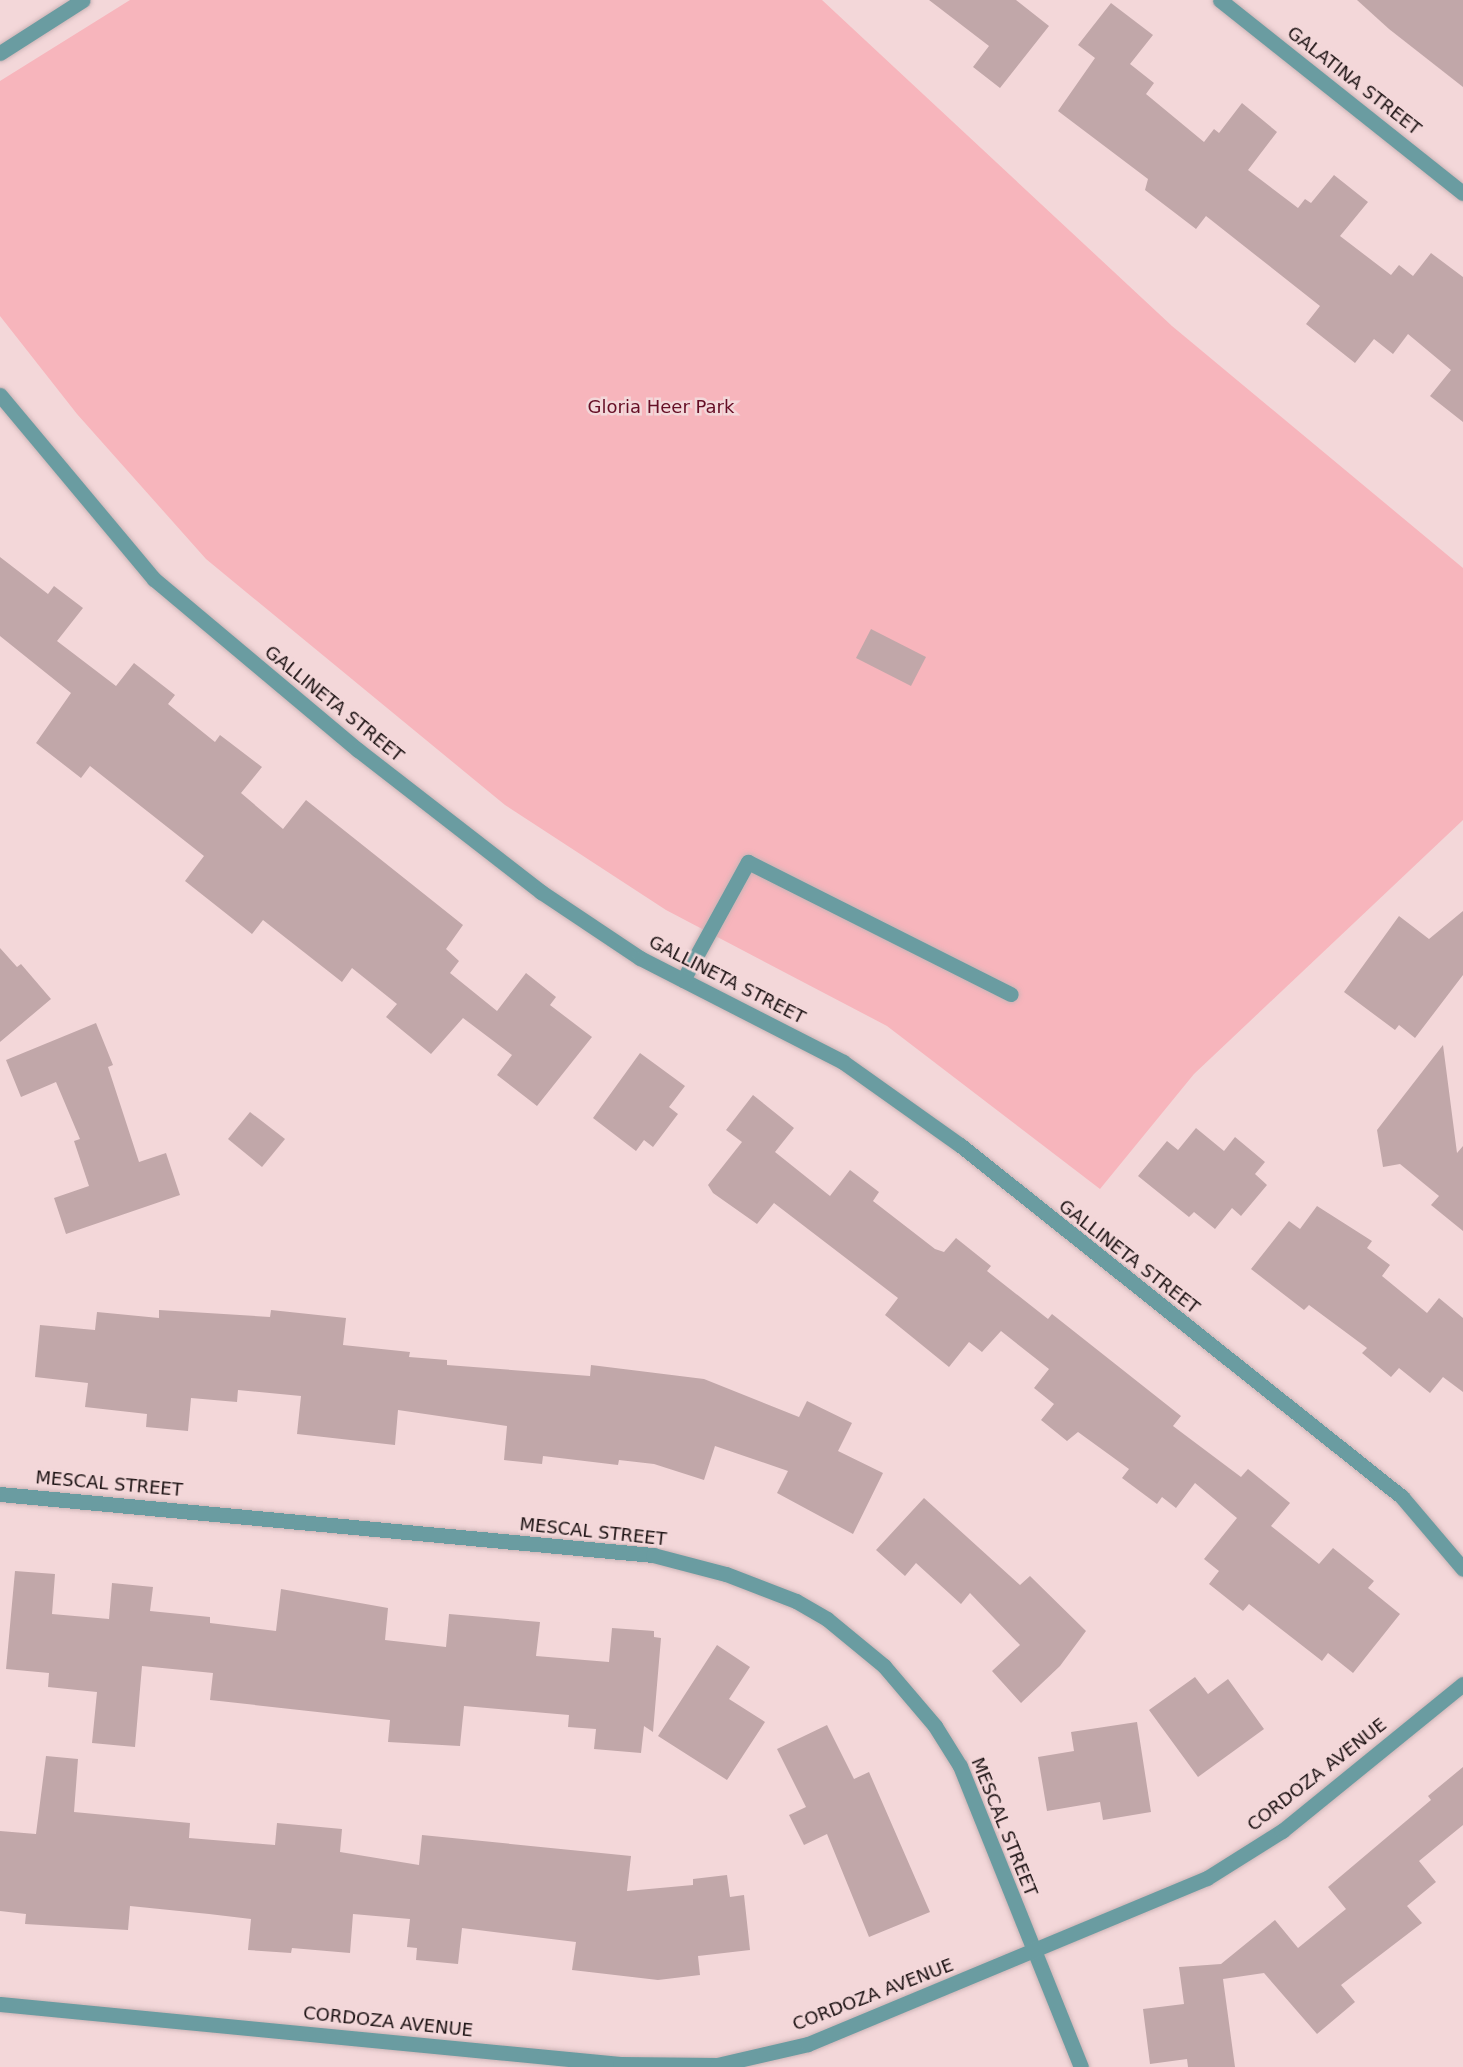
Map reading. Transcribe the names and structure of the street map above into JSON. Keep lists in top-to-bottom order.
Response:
{
  "streets": {
    "street": [
      "GALATINA STREET",
      "GALLINETA STREET",
      "MESCAL STREET",
      "CORDOZA AVENUE"
    ]
  },
  "crossings": [
    ["MESCAL STREET", "CORDOZA AVENUE"]
  ],
  "parks": ["Gloria Heer Park"]
}
